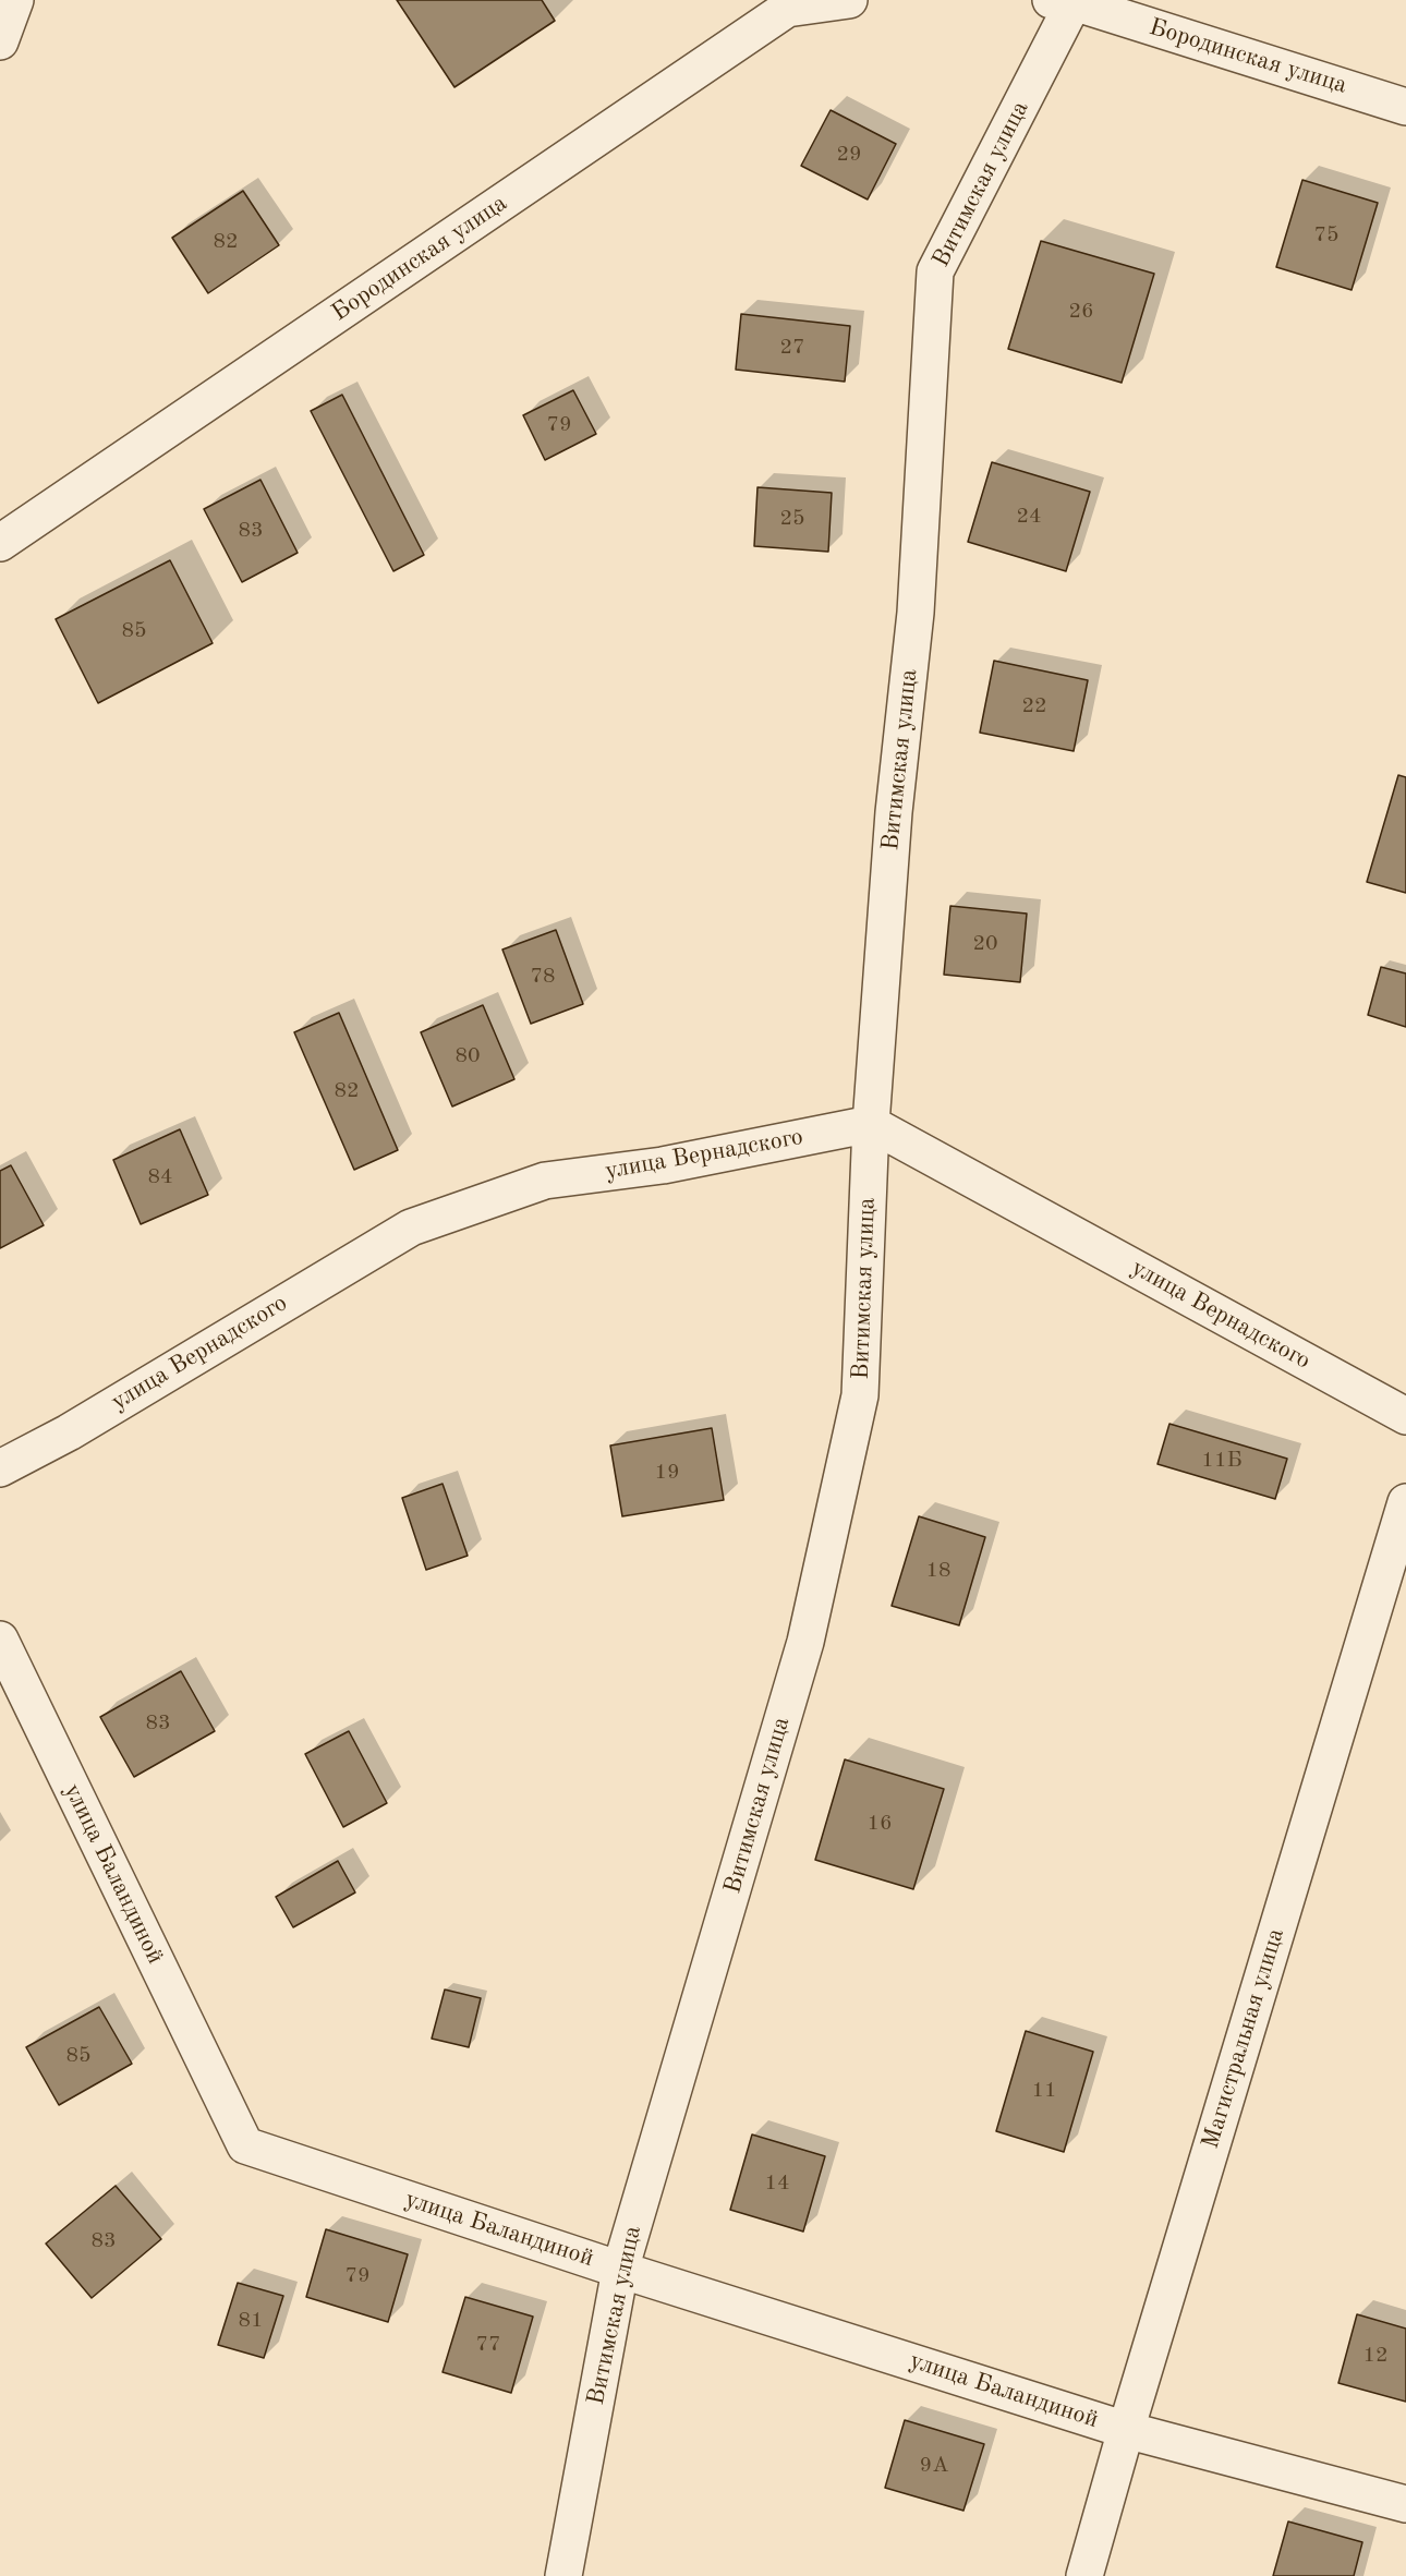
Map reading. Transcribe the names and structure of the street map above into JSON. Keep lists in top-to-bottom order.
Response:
{
  "streets": {
    "street": [
      "Бородинская улица",
      "Витимская улица",
      "улица Вернадского",
      "улица Баландиной",
      "Магистральная улица"
    ]
  },
  "crossings": [
    ["Бородинская улица", "Витимская улица"],
    ["Витимская улица", "улица Вернадского"],
    ["Витимская улица", "улица Баландиной"],
    ["улица Баландиной", "Магистральная улица"]
  ],
  "house_numbers": [
    "29",
    "75",
    "82",
    "26",
    "27",
    "79",
    "24",
    "25",
    "83",
    "85",
    "22",
    "20",
    "78",
    "80",
    "82",
    "84",
    "11Б",
    "19",
    "18",
    "83",
    "16",
    "85",
    "11",
    "14",
    "83",
    "79",
    "81",
    "77",
    "12",
    "9А"
  ]
}
